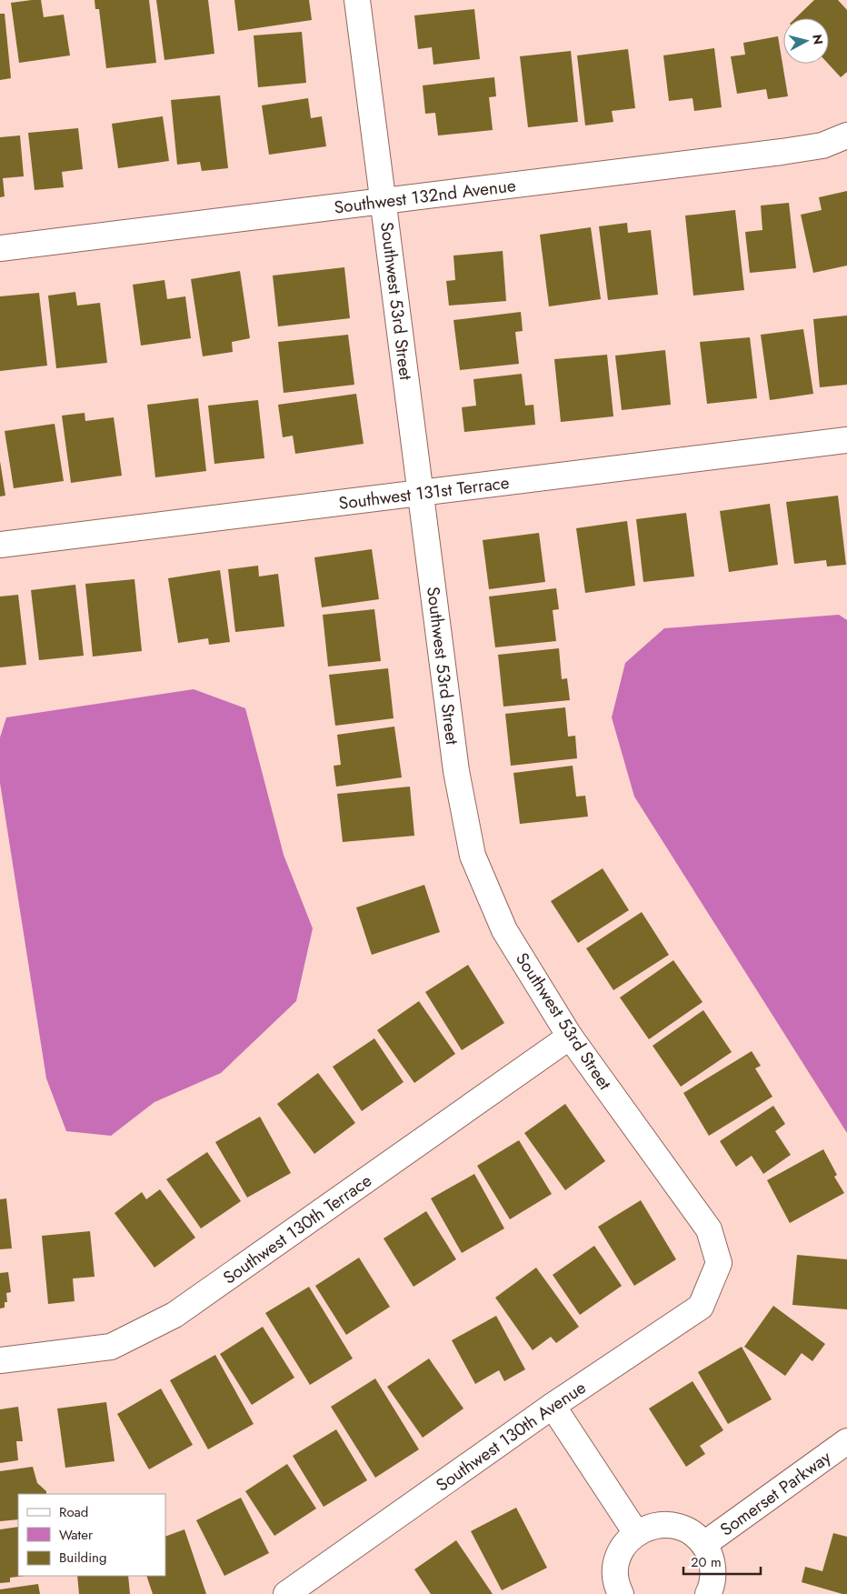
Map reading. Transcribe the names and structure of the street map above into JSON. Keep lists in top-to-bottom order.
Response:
{
  "streets": {
    "street": [
      "Southwest 132nd Avenue",
      "Southwest 53rd Street",
      "Southwest 131st Terrace",
      "Southwest 130th Terrace",
      "Southwest 130th Avenue",
      "Somerset Parkway"
    ]
  },
  "crossings": [
    ["Southwest 132nd Avenue", "Southwest 53rd Street"],
    ["Southwest 53rd Street", "Southwest 131st Terrace"],
    ["Southwest 53rd Street", "Southwest 130th Terrace"],
    ["Southwest 53rd Street", "Southwest 130th Avenue"]
  ],
  "legend": ["Road", "Water", "Building"],
  "scale_bar": "20 m",
  "north": "right"
}
